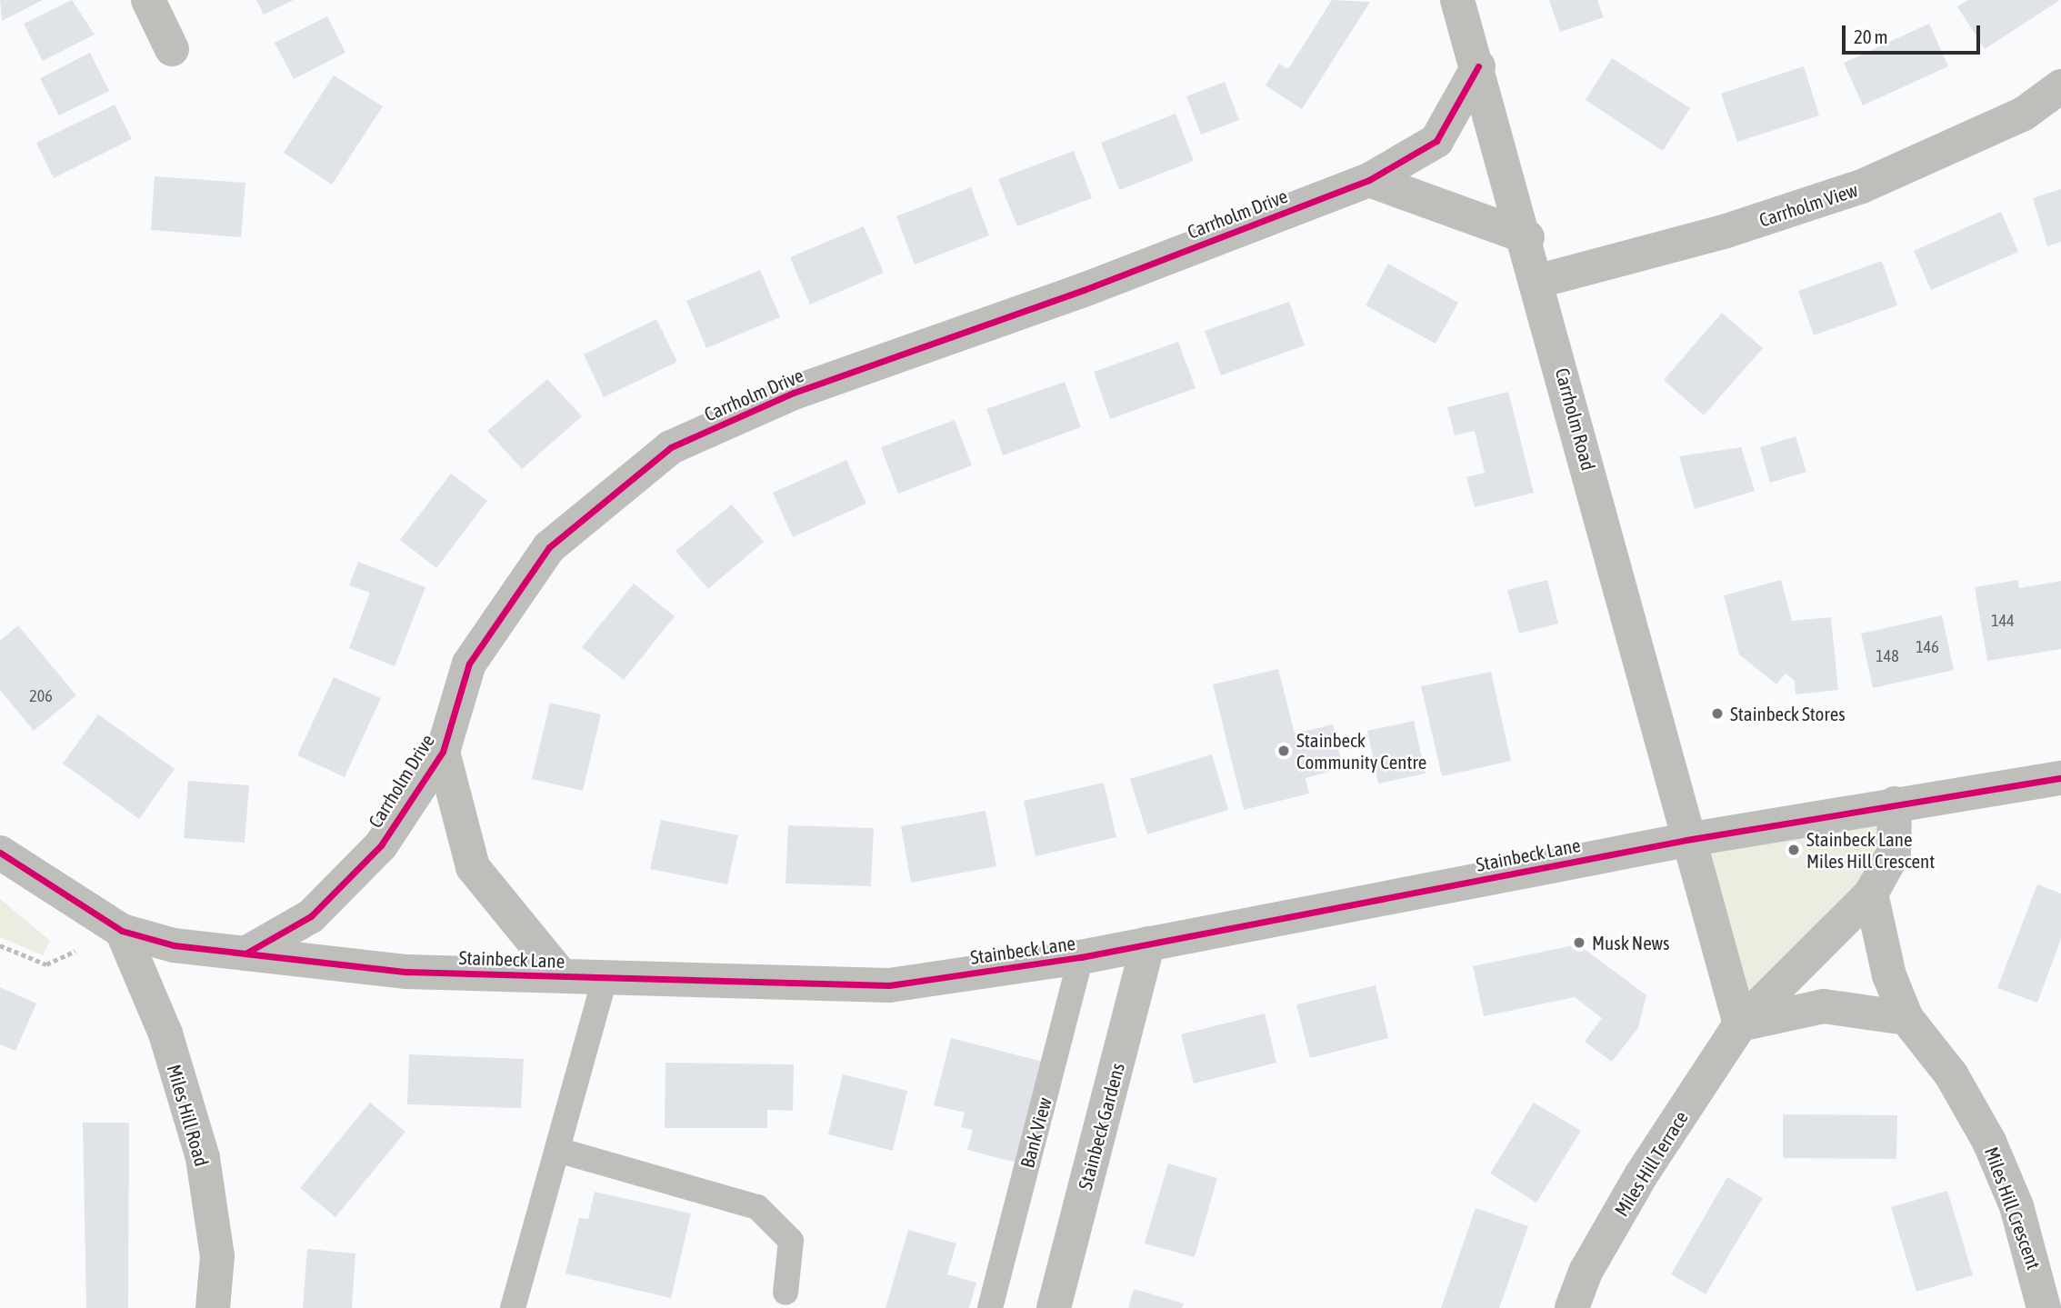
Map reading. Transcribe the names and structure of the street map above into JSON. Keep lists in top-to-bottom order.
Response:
{
  "streets": {
    "street": [
      "Carrholm View",
      "Carrholm Drive",
      "Carrholm Road",
      "Stainbeck Lane",
      "Miles Hill Road",
      "Stainbeck Gardens",
      "Miles Hill Terrace",
      "Miles Hill Crescent"
    ],
    "lane": ["Bank View"]
  },
  "crossings": [
    ["Carrholm View", "Carrholm Road"],
    ["Carrholm Drive", "Carrholm Road"],
    ["Carrholm Drive", "Stainbeck Lane"],
    ["Carrholm Road", "Stainbeck Lane"],
    ["Stainbeck Lane", "Miles Hill Road"],
    ["Stainbeck Lane", "Stainbeck Gardens"],
    ["Stainbeck Lane", "Bank View"],
    ["Stainbeck Lane", "Miles Hill Terrace"],
    ["Miles Hill Terrace", "Miles Hill Crescent"]
  ],
  "places": [
    "Stainbeck Stores",
    "Stainbeck Community Centre",
    "Stainbeck Lane Miles Hill Crescent",
    "Musk News"
  ],
  "house_numbers": [
    "144",
    "146",
    "148",
    "206"
  ],
  "scale_bar": "20 m"
}
